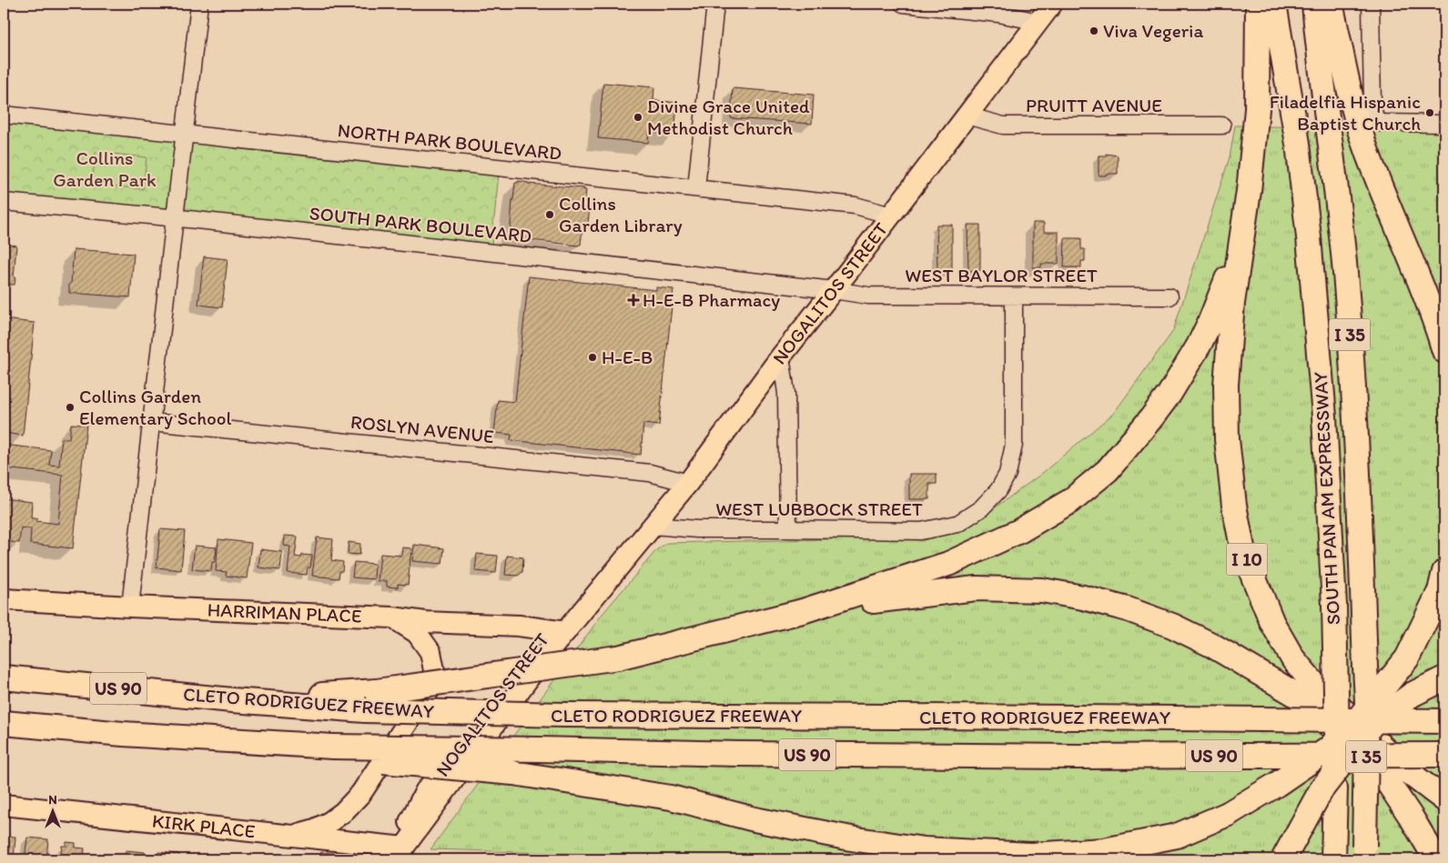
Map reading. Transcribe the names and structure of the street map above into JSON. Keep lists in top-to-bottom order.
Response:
{
  "streets": {
    "highway": [
      "I 35",
      "SOUTH PAN AM EXPRESSWAY",
      "I 10",
      "US 90",
      "CLETO RODRIGUEZ FREEWAY"
    ],
    "main road": ["NOGALITOS STREET", "HARRIMAN PLACE", "KIRK PLACE"],
    "street": [
      "PRUITT AVENUE",
      "NORTH PARK BOULEVARD",
      "SOUTH PARK BOULEVARD",
      "WEST BAYLOR STREET",
      "ROSLYN AVENUE",
      "WEST LUBBOCK STREET"
    ]
  },
  "crossings": [
    ["PRUITT AVENUE", "NOGALITOS STREET"],
    ["NORTH PARK BOULEVARD", "NOGALITOS STREET"],
    ["SOUTH PARK BOULEVARD", "WEST BAYLOR STREET"],
    ["SOUTH PARK BOULEVARD", "NOGALITOS STREET"],
    ["WEST BAYLOR STREET", "NOGALITOS STREET"],
    ["WEST BAYLOR STREET", "WEST LUBBOCK STREET"],
    ["NOGALITOS STREET", "ROSLYN AVENUE"],
    ["NOGALITOS STREET", "WEST LUBBOCK STREET"],
    ["NOGALITOS STREET", "HARRIMAN PLACE"],
    ["NOGALITOS STREET", "KIRK PLACE"],
    ["US 90", "CLETO RODRIGUEZ FREEWAY"]
  ],
  "parks": ["Collins Garden Park"],
  "places": {
    "other": [
      "Viva Vegeria",
      "Filadelfia Hispanic Baptist Church",
      "Divine Grace United Methodist Church",
      "Collins Garden Library",
      "H-E-B",
      "Collins Garden Elementary School"
    ],
    "health": ["H-E-B Pharmacy"]
  },
  "north": "top"
}
